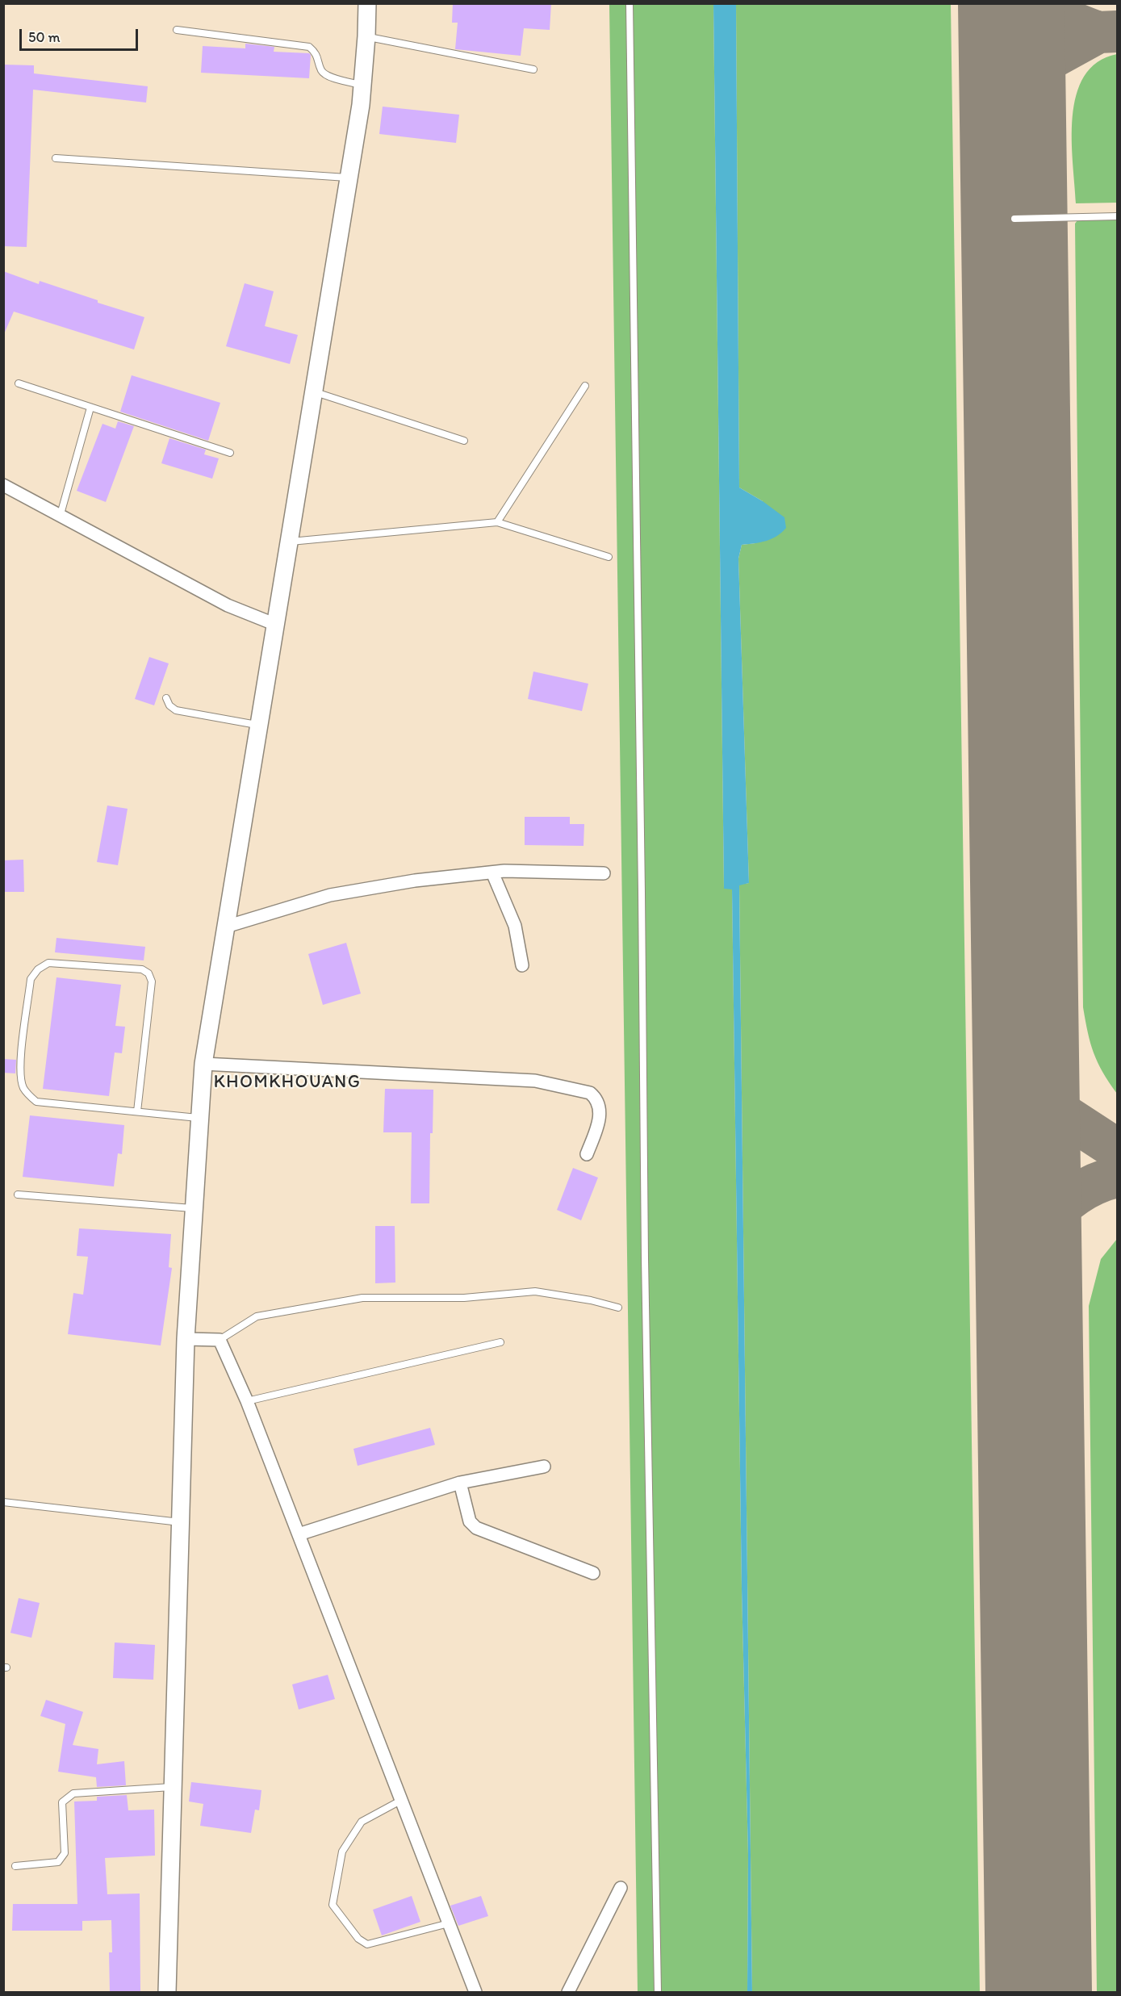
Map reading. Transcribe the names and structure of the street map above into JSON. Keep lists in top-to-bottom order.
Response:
{
  "districts": ["KHOMKHOUANG"],
  "scale_bar": "50 m"
}
